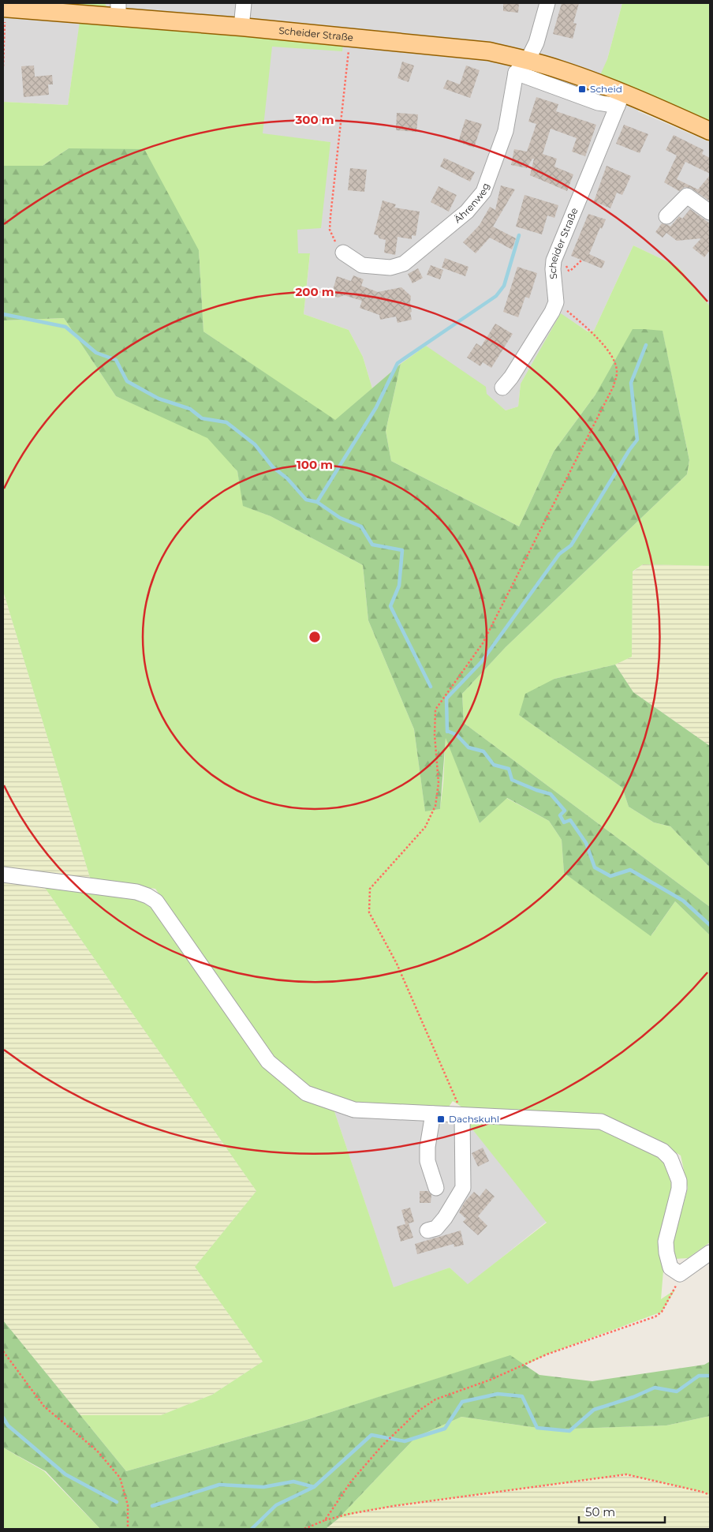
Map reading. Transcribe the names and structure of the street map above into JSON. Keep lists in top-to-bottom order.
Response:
{
  "streets": {
    "main road": ["Scheider Straße"],
    "street": ["Ährenweg"]
  },
  "places": {
    "transit": ["Scheid", "Dachskuhl"]
  },
  "scale_bar": "50 m",
  "rings": ["300 m", "200 m", "100 m"]
}
